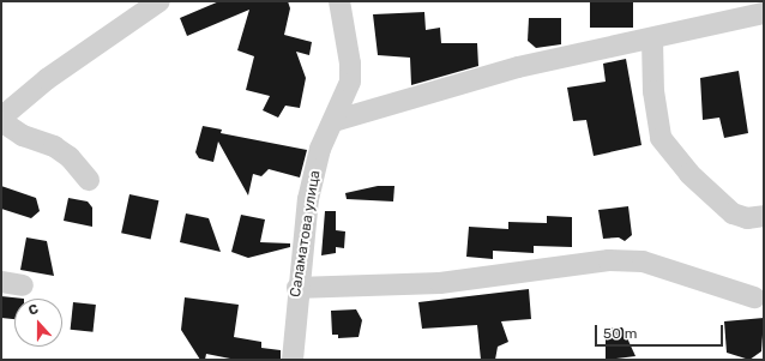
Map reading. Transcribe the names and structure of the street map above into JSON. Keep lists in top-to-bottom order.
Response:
{
  "streets": {
    "street": ["Саламатова улица"]
  },
  "scale_bar": "50 m",
  "north": "top"
}
